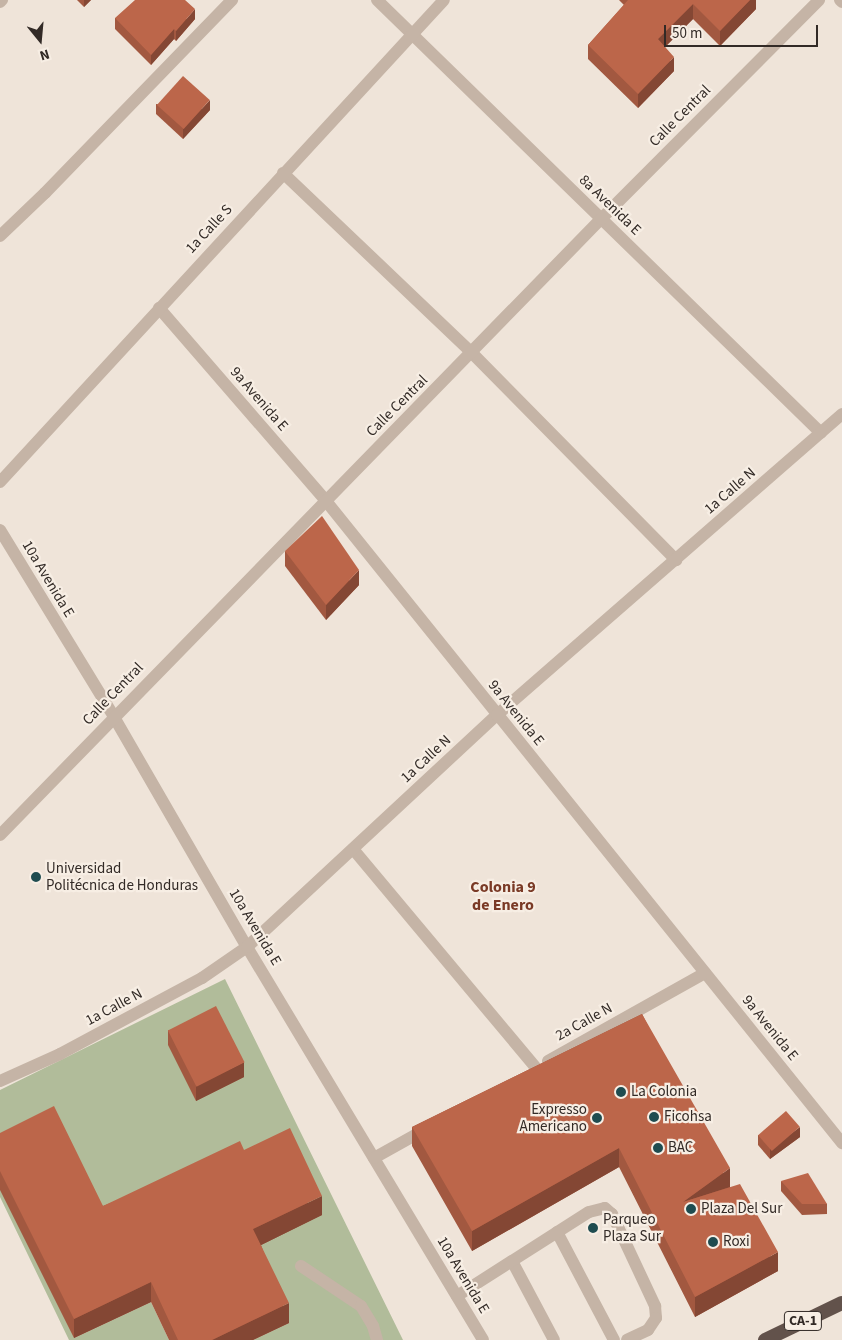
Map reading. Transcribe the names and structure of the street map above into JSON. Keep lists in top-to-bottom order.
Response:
{
  "streets": {
    "highway": ["CA-1"],
    "street": [
      "Calle Central",
      "8a Avenida E",
      "1a Calle S",
      "9a Avenida E",
      "1a Calle N",
      "10a Avenida E",
      "2a Calle N"
    ]
  },
  "crossings": [
    ["Calle Central", "8a Avenida E"],
    ["Calle Central", "9a Avenida E"],
    ["Calle Central", "10a Avenida E"],
    ["8a Avenida E", "1a Calle S"],
    ["8a Avenida E", "1a Calle N"],
    ["1a Calle S", "9a Avenida E"],
    ["9a Avenida E", "1a Calle N"],
    ["9a Avenida E", "2a Calle N"],
    ["1a Calle N", "10a Avenida E"],
    ["1a Calle N", "2a Calle N"]
  ],
  "districts": ["Colonia 9 de Enero"],
  "places": [
    "Universidad Politécnica de Honduras",
    "La Colonia",
    "Ficohsa",
    "Expresso Americano",
    "BAC",
    "Plaza Del Sur",
    "Parqueo Plaza Sur",
    "Roxi"
  ],
  "scale_bar": "50 m",
  "north": "bottom"
}
